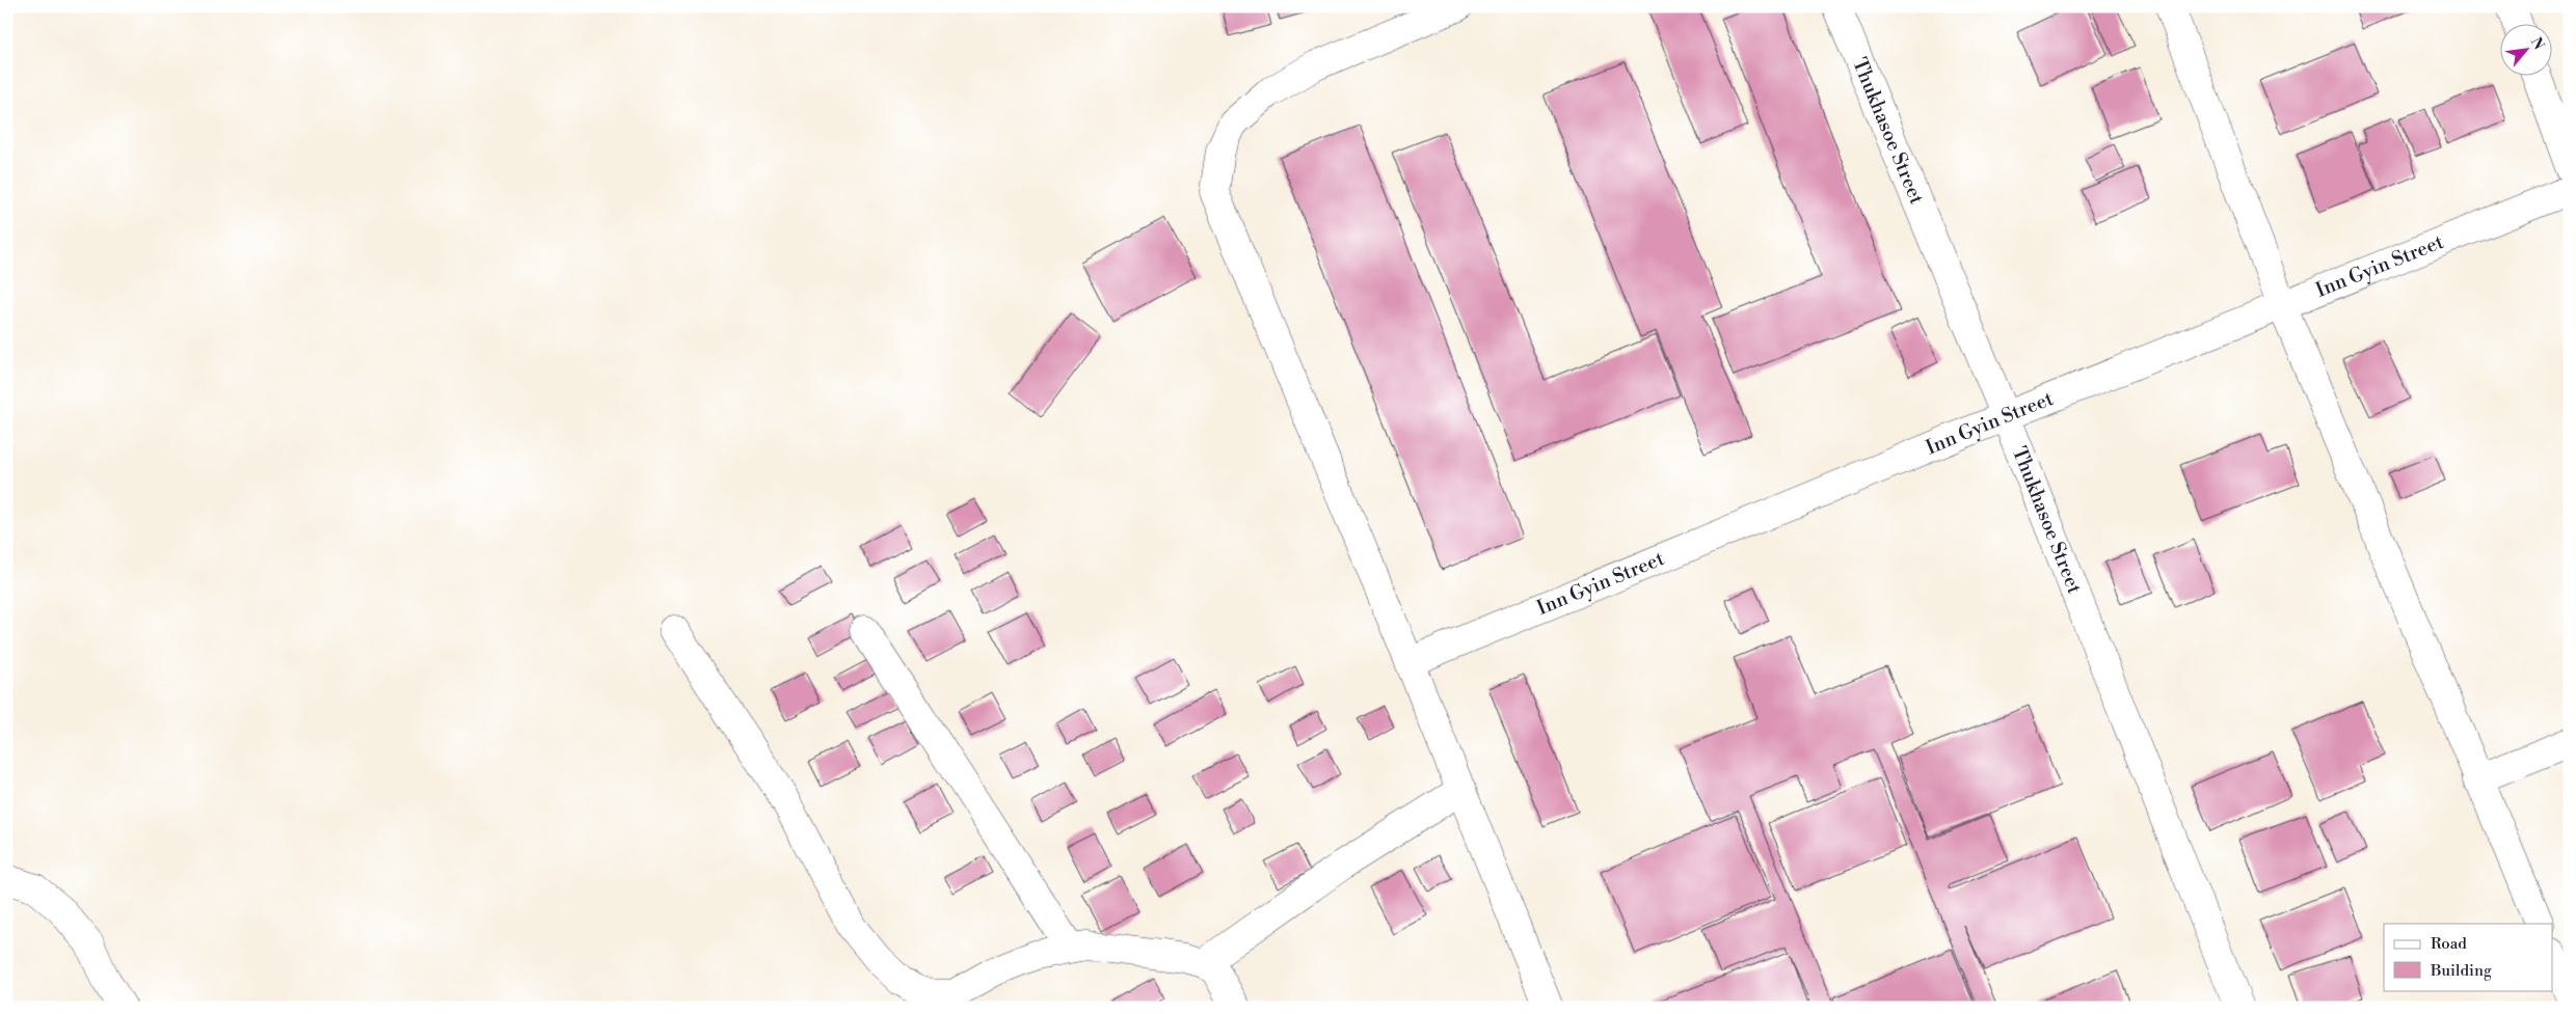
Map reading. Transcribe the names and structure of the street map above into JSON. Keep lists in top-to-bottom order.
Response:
{
  "streets": {
    "street": ["Thukhasoe Street", "Inn Gyin Street"]
  },
  "crossings": [
    ["Thukhasoe Street", "Inn Gyin Street"]
  ],
  "legend": ["Road", "Building"],
  "north": "top right"
}
